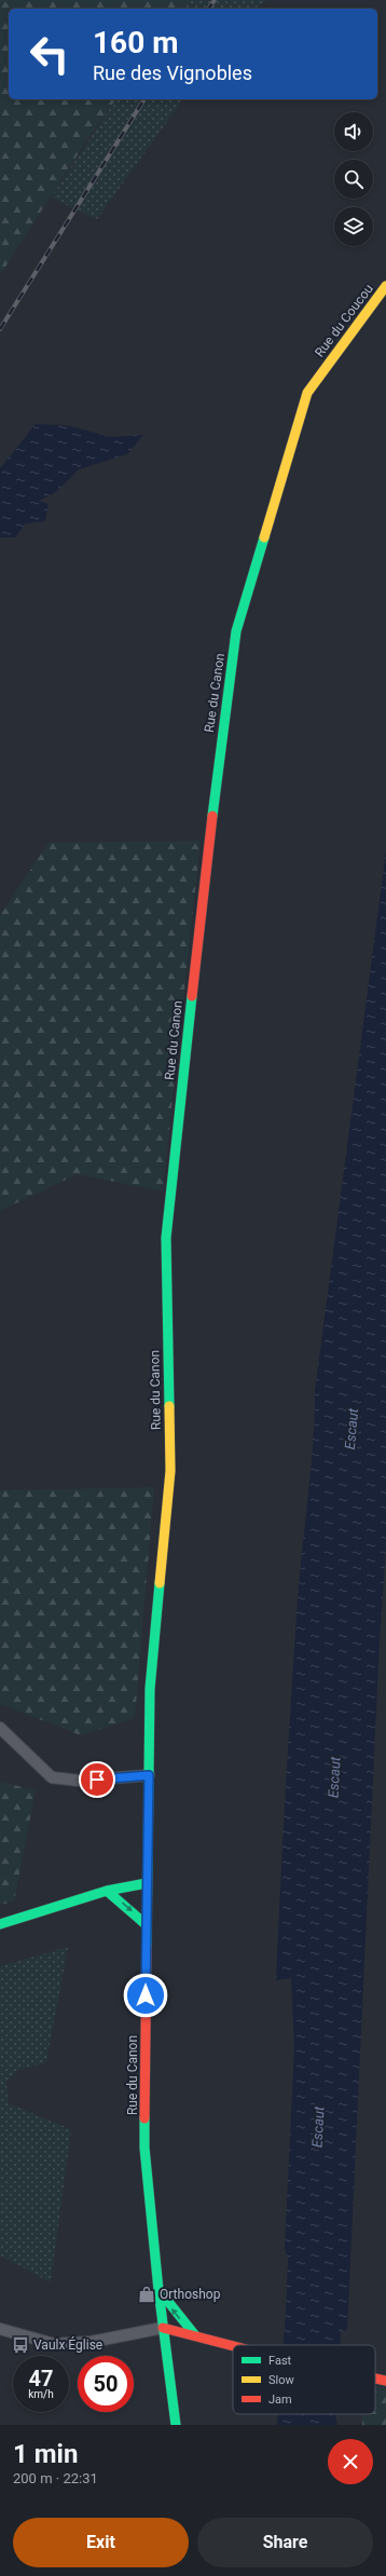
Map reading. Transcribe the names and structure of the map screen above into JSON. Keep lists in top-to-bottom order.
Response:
{
  "streets": {
    "main road": ["Rue du Coucou", "Rue du Canon"]
  },
  "crossings": [
    ["Rue du Coucou", "Rue du Canon"]
  ],
  "water": ["Escaut"],
  "places": {
    "shop": ["Orthoshop"],
    "bus stop": ["Vaulx Église"]
  },
  "legend": ["Fast", "Slow", "Jam"],
  "page": {
    "turn": ["160 m", "Rue des Vignobles"],
    "speed": "47 km/h",
    "limit": "50",
    "heading": ["1 min", "200 m · 22:31"],
    "buttons": ["Exit", "Share"]
  }
}
